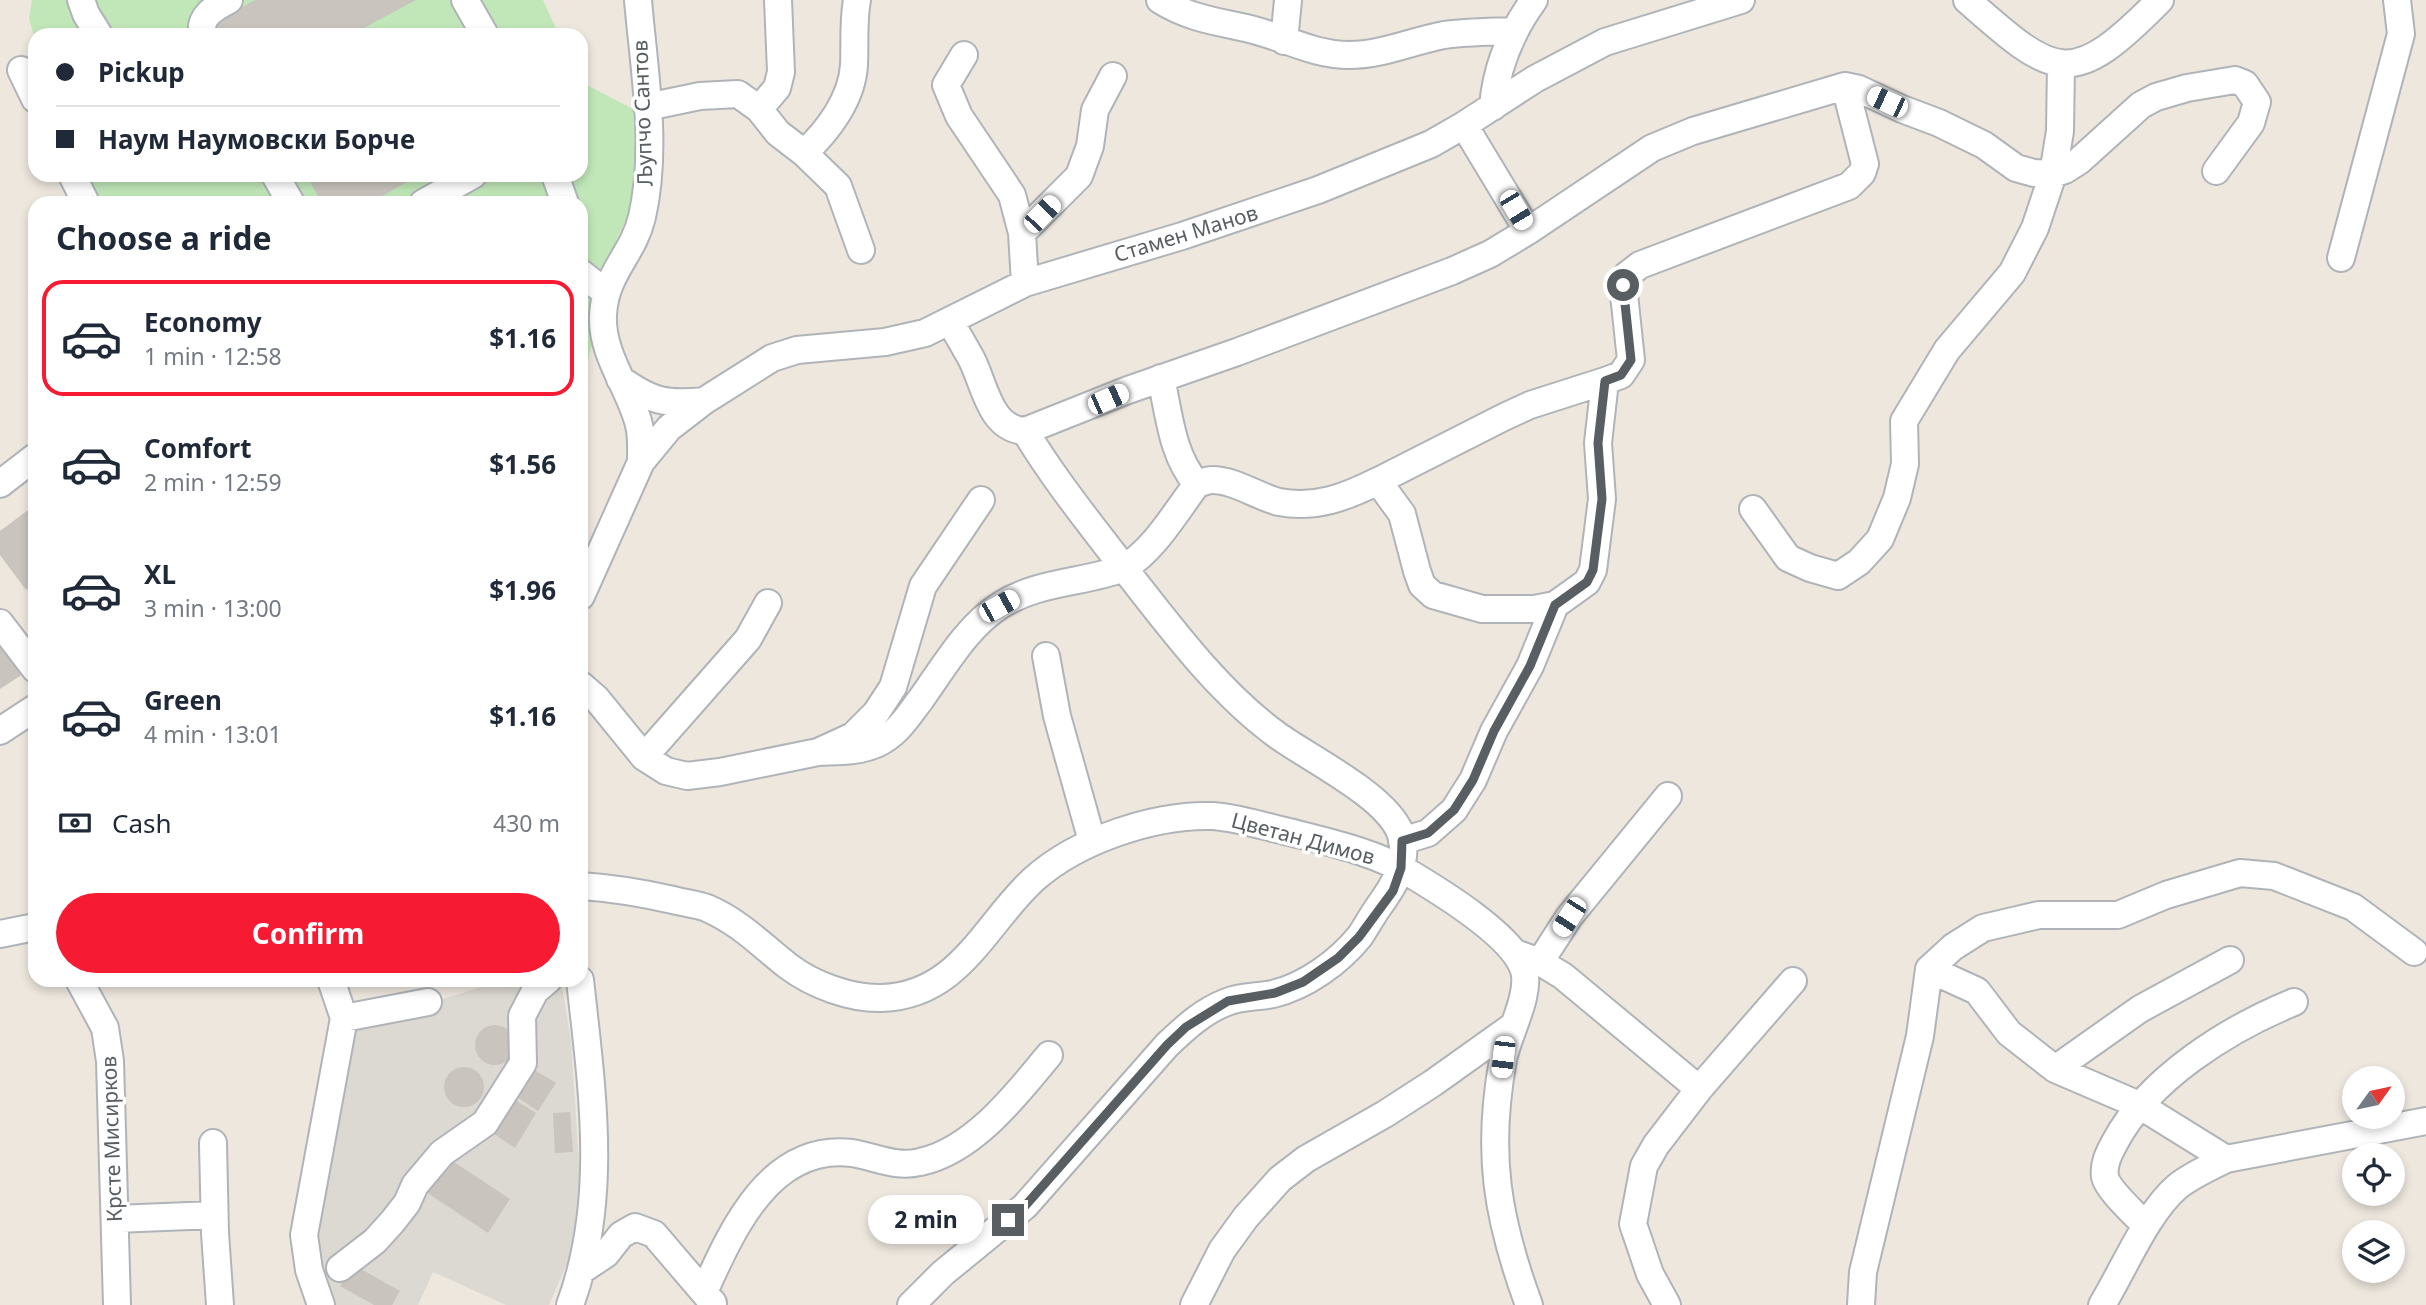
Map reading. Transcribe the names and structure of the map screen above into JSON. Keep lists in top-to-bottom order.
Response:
{
  "streets": {
    "street": [
      "Љупчо Сантов",
      "Стамен Манов",
      "Цветан Димов",
      "Крсте Мисирков"
    ]
  },
  "crossings": [
    ["Љупчо Сантов", "Стамен Манов"]
  ],
  "north": "top right",
  "page": {
    "banner": ["Pickup", "Наум Наумовски Борче"],
    "heading": "Choose a ride",
    "list": [
      {
        "name": "Economy",
        "note": "1 min · 12:58",
        "value": "$1.16"
      },
      {
        "name": "Comfort",
        "note": "2 min · 12:59",
        "value": "$1.56"
      },
      {
        "name": "XL",
        "note": "3 min · 13:00",
        "value": "$1.96"
      },
      {
        "name": "Green",
        "note": "4 min · 13:01",
        "value": "$1.16"
      }
    ],
    "pay": ["Cash", "430 m"],
    "buttons": "Confirm",
    "bubble": "2 min"
  }
}
